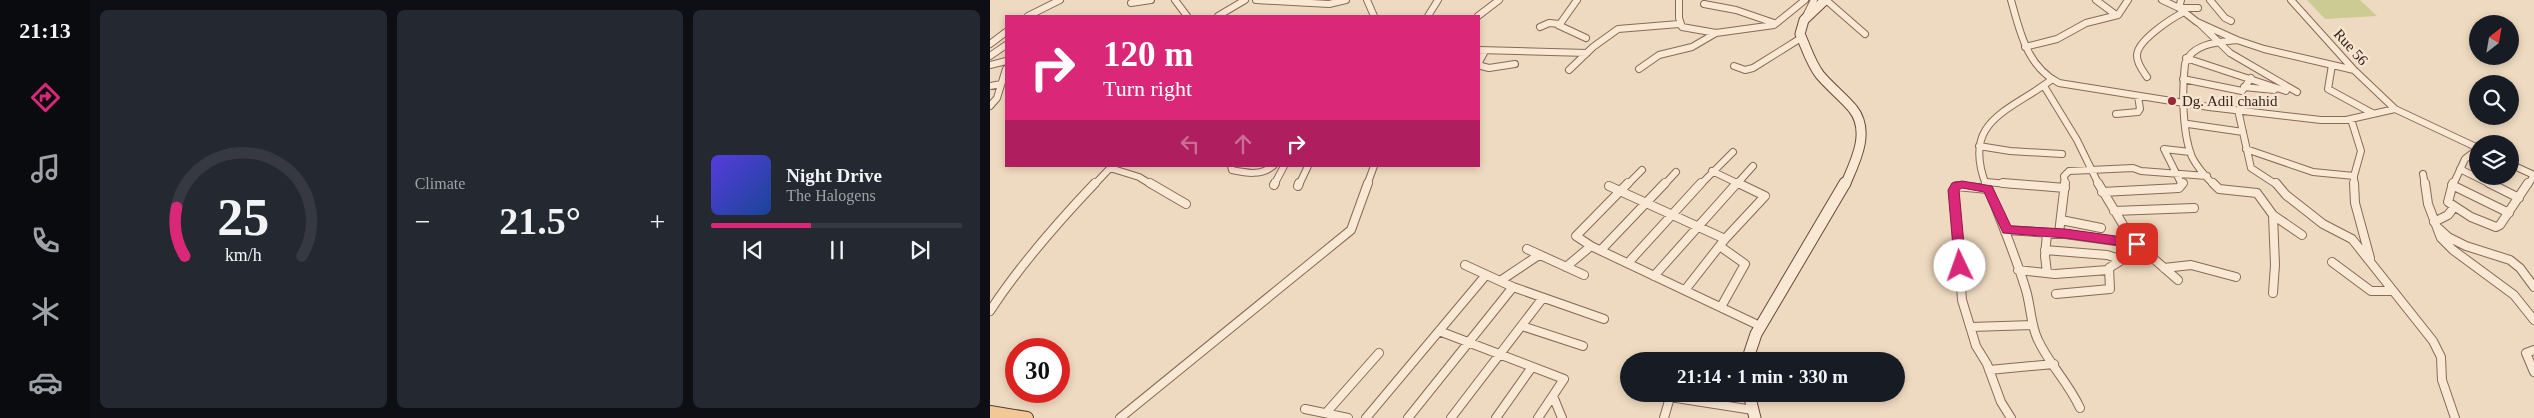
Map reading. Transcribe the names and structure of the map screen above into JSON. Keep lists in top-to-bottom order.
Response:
{
  "streets": {
    "street": ["Rue 56"]
  },
  "places": ["Dg. Adil chahid"],
  "north": "top right",
  "page": {
    "tabs": "21:13",
    "tile": "Climate",
    "turn": ["120 m", "Turn right"],
    "song": ["Night Drive", "The Halogens"],
    "heat": ["−", "21.5°", "+"],
    "limit": "30",
    "trip": "21:14 · 1 min · 330 m",
    "gauge": ["25", "km/h"]
  }
}
